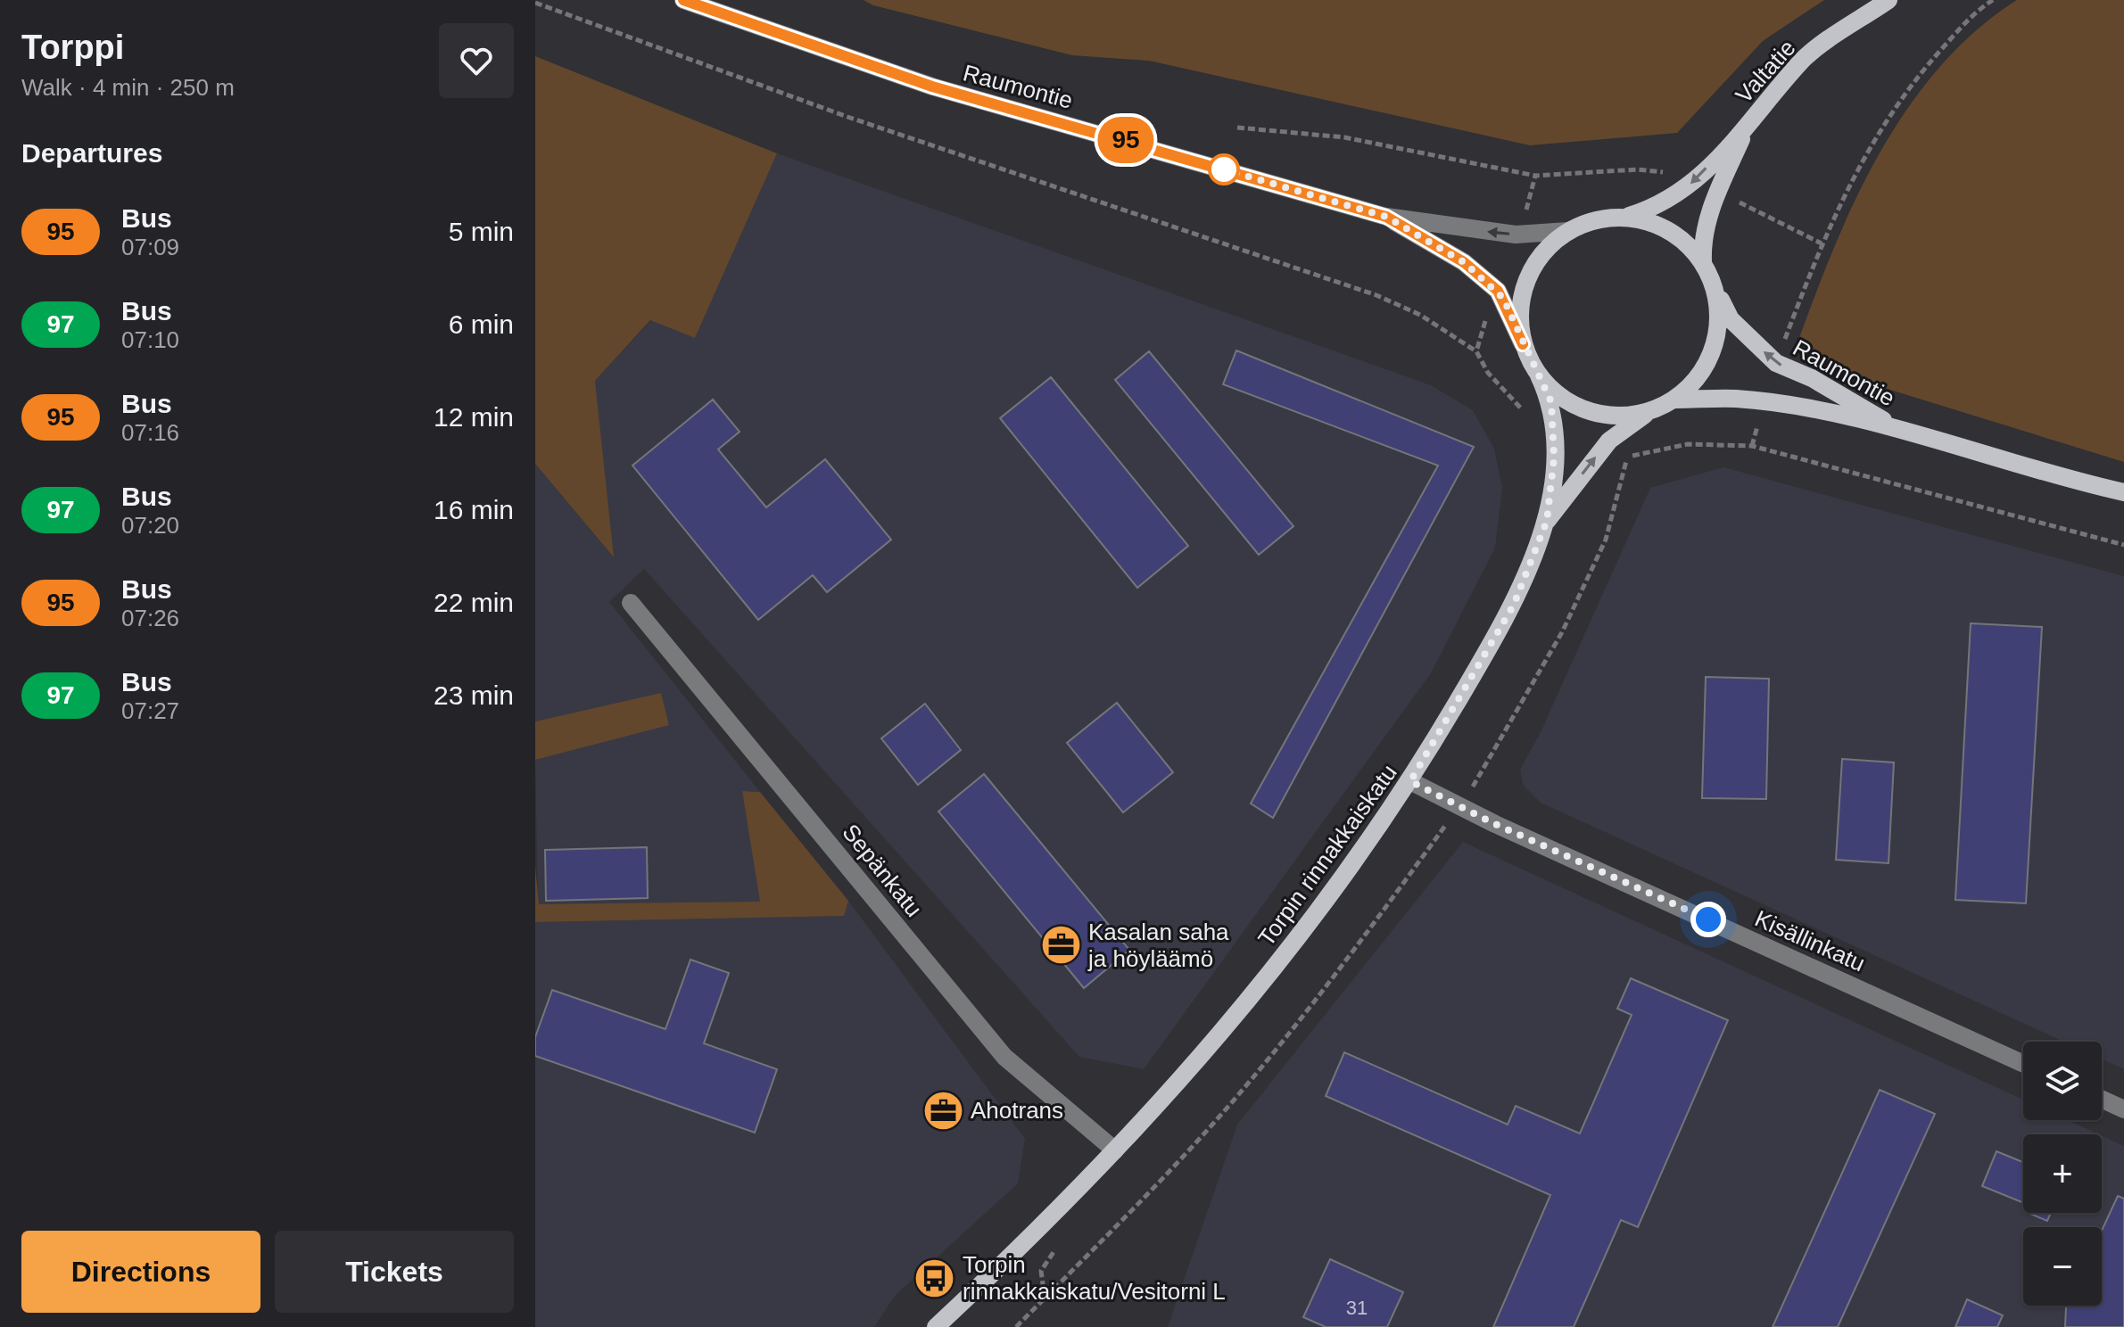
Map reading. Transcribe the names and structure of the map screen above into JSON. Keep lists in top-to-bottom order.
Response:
{
  "streets": {
    "main road": ["Valtatie", "Raumontie", "Torpin rinnakkaiskatu"],
    "street": ["Sepänkatu", "Kisällinkatu"]
  },
  "crossings": [
    ["Valtatie", "Raumontie"],
    ["Valtatie", "Torpin rinnakkaiskatu"],
    ["Raumontie", "Torpin rinnakkaiskatu"],
    ["Torpin rinnakkaiskatu", "Sepänkatu"],
    ["Torpin rinnakkaiskatu", "Kisällinkatu"]
  ],
  "places": {
    "office": ["Kasalan saha ja höyläämö", "Ahotrans"],
    "bus stop": ["Torpin rinnakkaiskatu/Vesitorni L"]
  },
  "lines": ["bus line 95"],
  "house_numbers": ["31"],
  "page": {
    "heading": [
      ["Torppi", "Walk · 4 min · 250 m"],
      "Departures"
    ],
    "on_map": "95",
    "list": [
      {
        "mark": "95",
        "name": "Bus",
        "note": "07:09",
        "value": "5 min"
      },
      {
        "mark": "97",
        "name": "Bus",
        "note": "07:10",
        "value": "6 min"
      },
      {
        "mark": "95",
        "name": "Bus",
        "note": "07:16",
        "value": "12 min"
      },
      {
        "mark": "97",
        "name": "Bus",
        "note": "07:20",
        "value": "16 min"
      },
      {
        "mark": "95",
        "name": "Bus",
        "note": "07:26",
        "value": "22 min"
      },
      {
        "mark": "97",
        "name": "Bus",
        "note": "07:27",
        "value": "23 min"
      }
    ],
    "map_buttons": ["+", "−"],
    "buttons": ["Directions", "Tickets"]
  }
}
